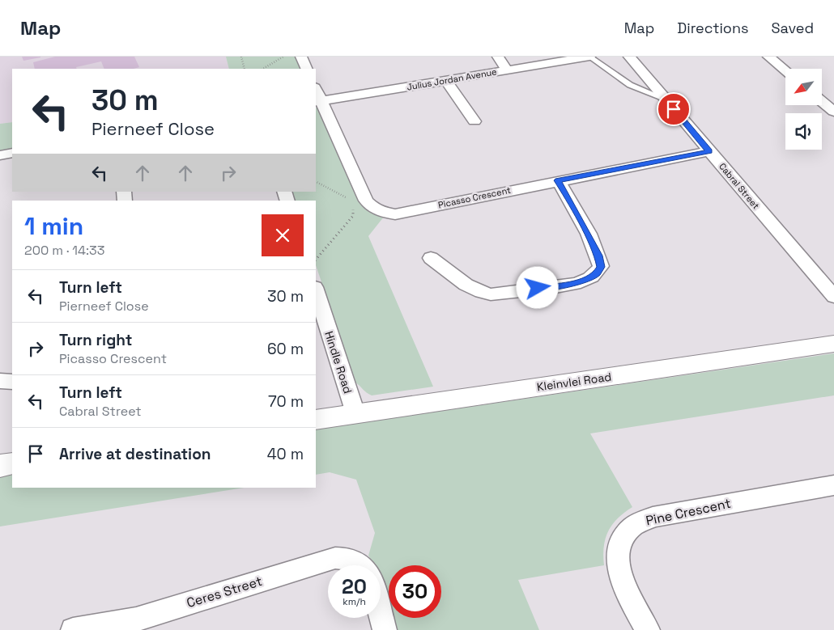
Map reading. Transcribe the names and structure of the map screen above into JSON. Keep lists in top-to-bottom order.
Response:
{
  "streets": {
    "street": [
      "Julius Jordan Avenue",
      "Cabral Street",
      "Picasso Crescent",
      "Hindle Road",
      "Kleinvlei Road",
      "Pine Crescent",
      "Ceres Street"
    ]
  },
  "crossings": [
    ["Cabral Street", "Picasso Crescent"],
    ["Hindle Road", "Kleinvlei Road"]
  ],
  "north": "bottom left",
  "page": {
    "header": "Map",
    "nav": ["Map", "Directions", "Saved"],
    "turn": ["30 m", "Pierneef Close"],
    "heading": ["1 min", "200 m · 14:33"],
    "list": [
      {
        "name": "Turn left",
        "note": "Pierneef Close",
        "value": "30 m"
      },
      {
        "name": "Turn right",
        "note": "Picasso Crescent",
        "value": "60 m"
      },
      {
        "name": "Turn left",
        "note": "Cabral Street",
        "value": "70 m"
      },
      {
        "name": "Arrive at destination",
        "value": "40 m"
      }
    ],
    "speed": "20 km/h",
    "limit": "30"
  }
}
